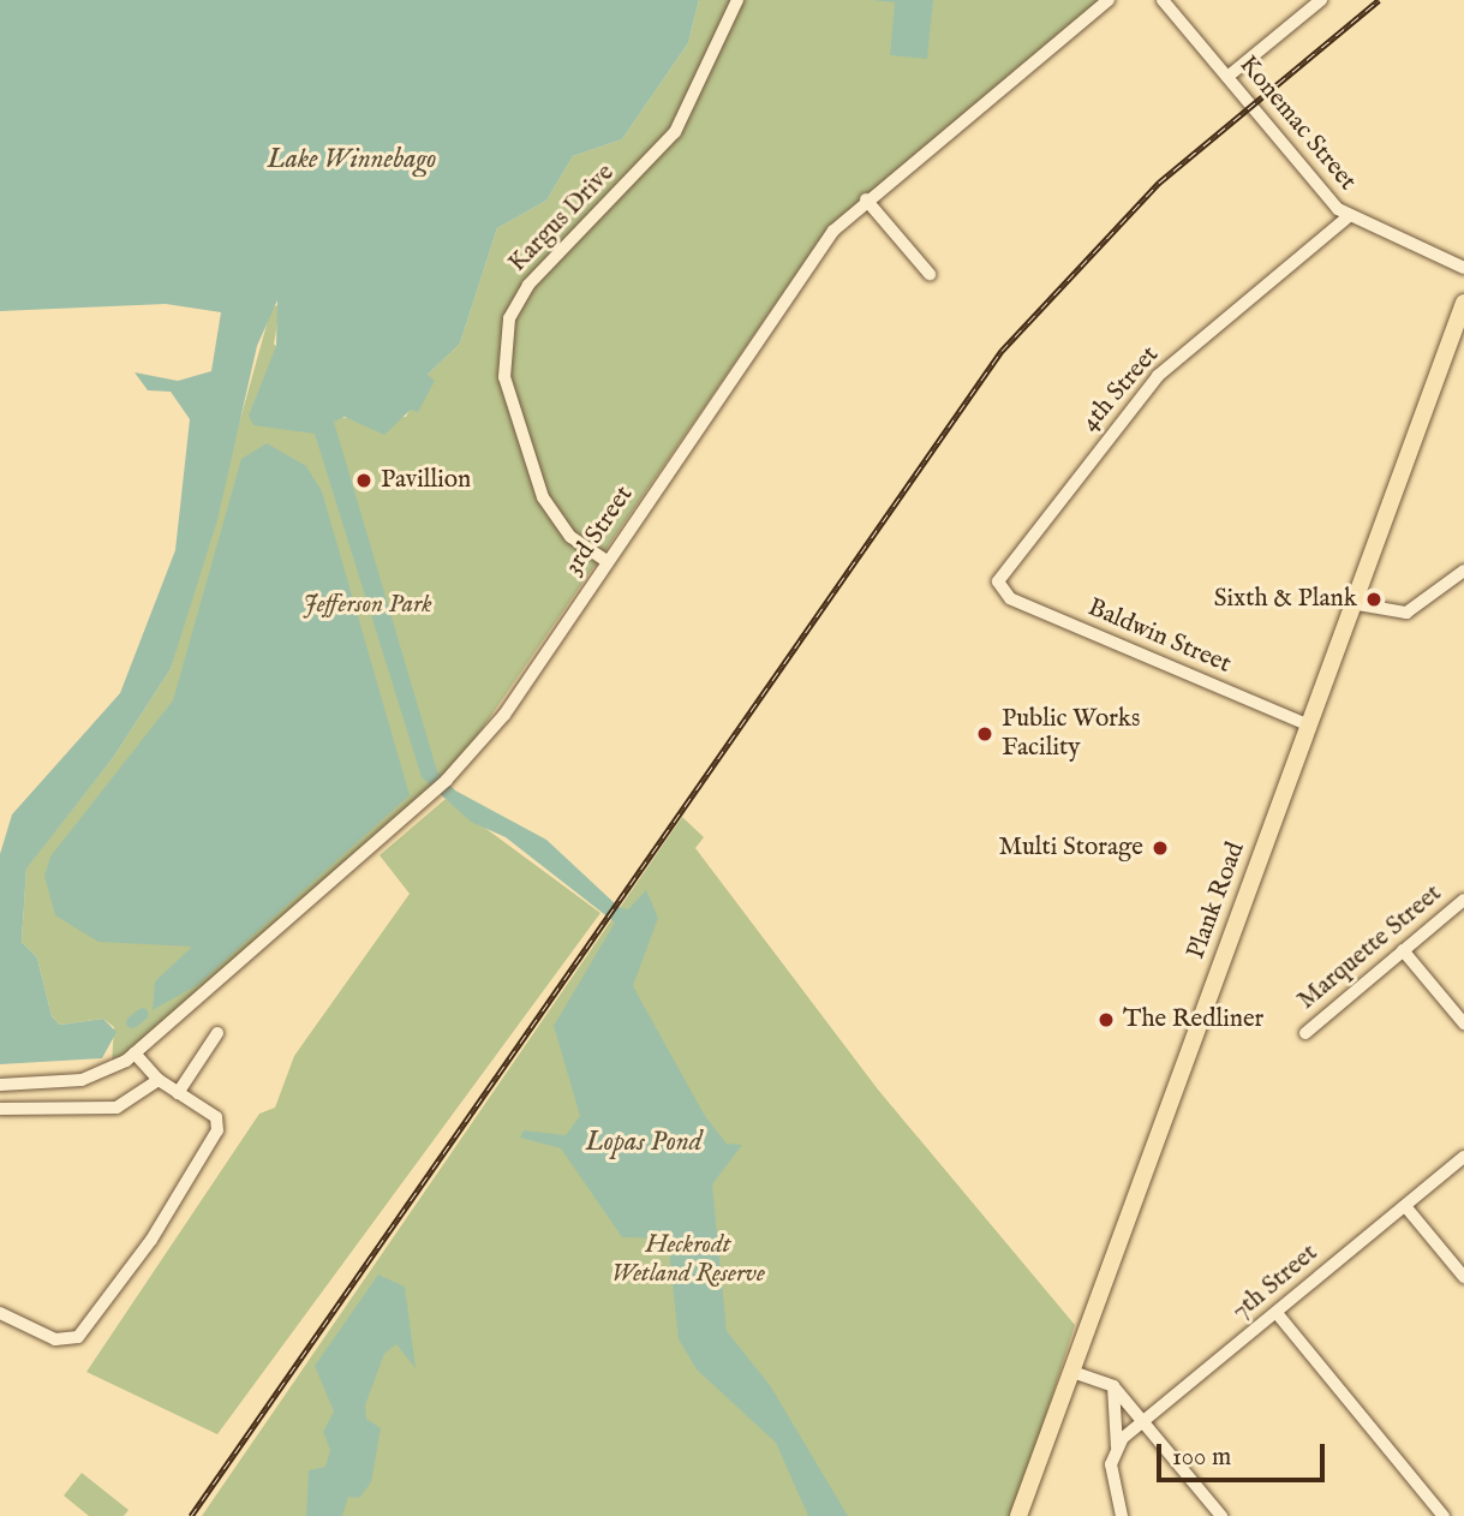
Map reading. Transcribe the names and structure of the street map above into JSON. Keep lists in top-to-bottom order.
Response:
{
  "streets": {
    "main road": ["Plank Road"],
    "street": [
      "Konemac Street",
      "Kargus Drive",
      "4th Street",
      "3rd Street",
      "Baldwin Street",
      "Marquette Street",
      "7th Street"
    ]
  },
  "crossings": [
    ["Konemac Street", "4th Street"],
    ["Kargus Drive", "3rd Street"],
    ["4th Street", "Baldwin Street"],
    ["Baldwin Street", "Plank Road"]
  ],
  "water": ["Lake Winnebago", "Lopas Pond"],
  "parks": ["Jefferson Park", "Heckrodt Wetland Reserve"],
  "places": [
    "Pavillion",
    "Sixth & Plank",
    "Public Works Facility",
    "Multi Storage",
    "The Redliner"
  ],
  "scale_bar": "100 m"
}
